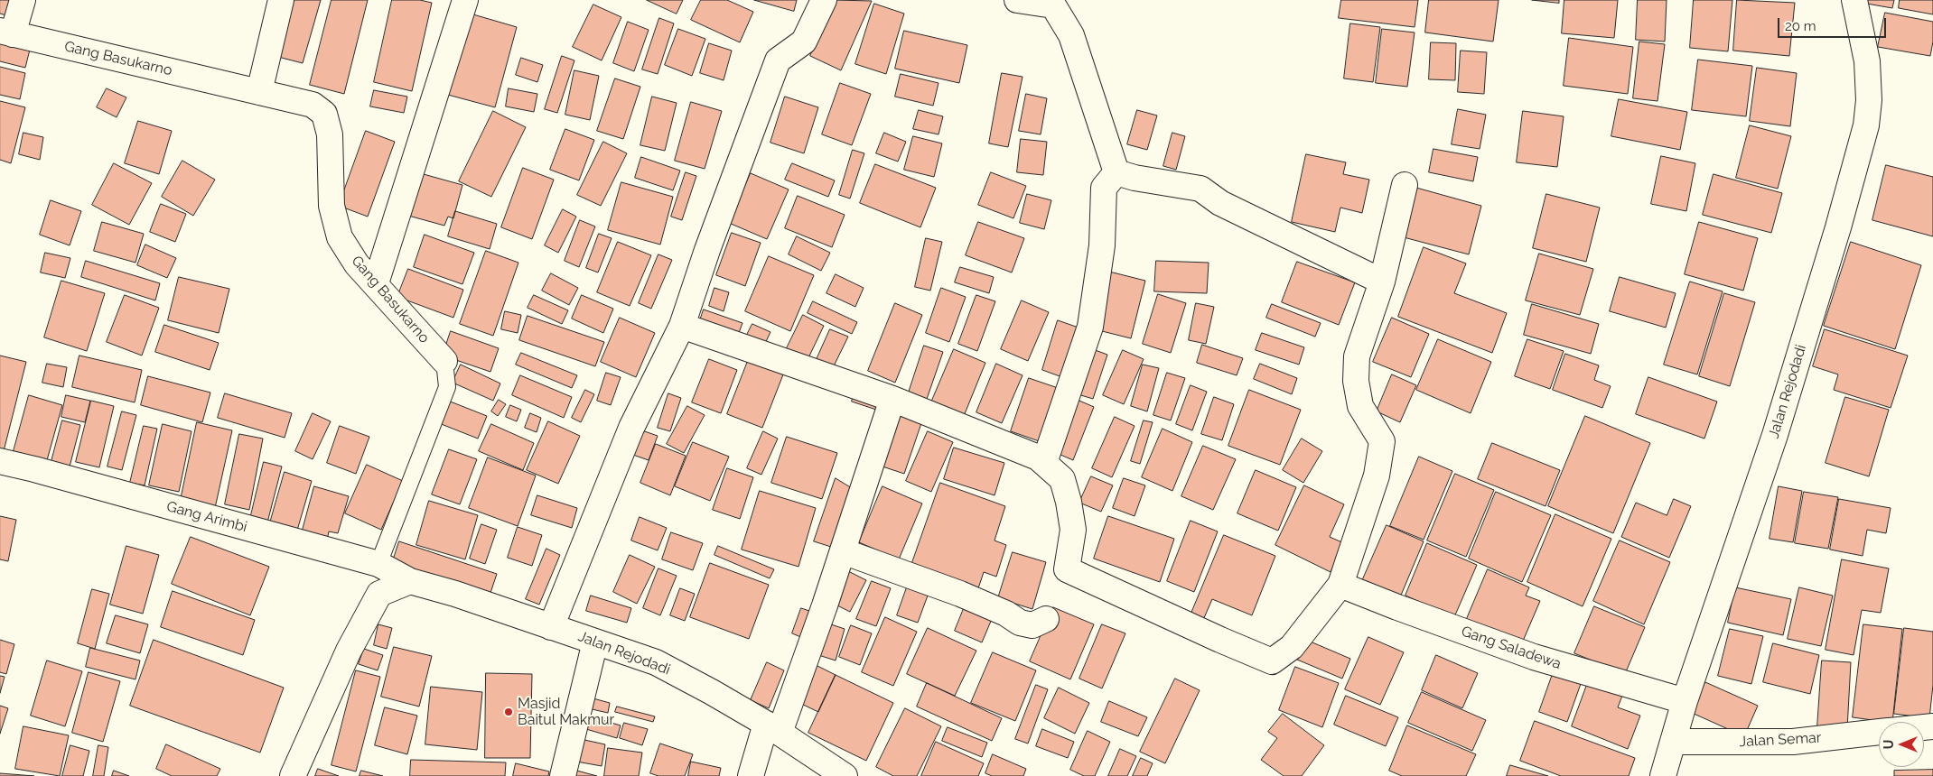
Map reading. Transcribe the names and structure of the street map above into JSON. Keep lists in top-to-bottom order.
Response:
{
  "streets": {
    "street": [
      "Gang Basukarno",
      "Jalan Rejodadi",
      "Gang Arimbi",
      "Gang Saladewa",
      "Jalan Semar"
    ]
  },
  "crossings": [
    ["Gang Basukarno", "Gang Arimbi"],
    ["Jalan Rejodadi", "Gang Arimbi"],
    ["Jalan Rejodadi", "Gang Saladewa"],
    ["Jalan Rejodadi", "Jalan Semar"]
  ],
  "places": ["Masjid Baitul Makmur"],
  "scale_bar": "20 m",
  "north": "left"
}
